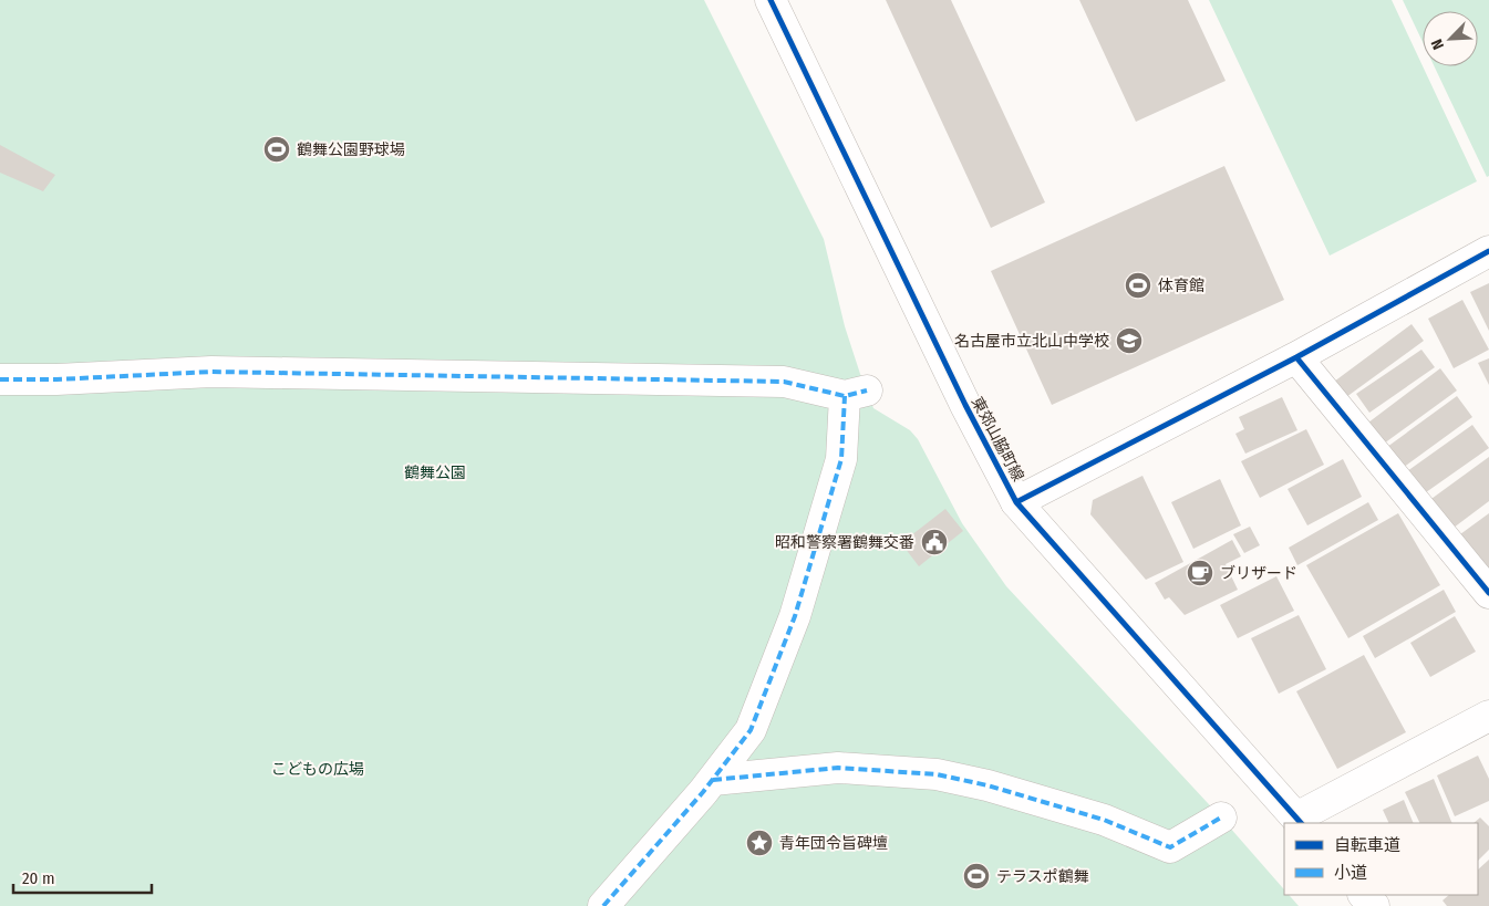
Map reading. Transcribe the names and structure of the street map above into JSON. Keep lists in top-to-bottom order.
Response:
{
  "streets": {
    "street": ["東郊山脇町線"]
  },
  "parks": ["鶴舞公園", "こどもの広場"],
  "places": {
    "sports": ["鶴舞公園野球場", "体育館", "テラスポ鶴舞"],
    "school or university": ["名古屋市立北山中学校"],
    "public building": ["昭和警察署鶴舞交番"],
    "cafe": ["ブリザード"],
    "place": ["青年団令旨碑壇"]
  },
  "legend": ["自転車道", "小道"],
  "scale_bar": "20 m",
  "north": "bottom left"
}
